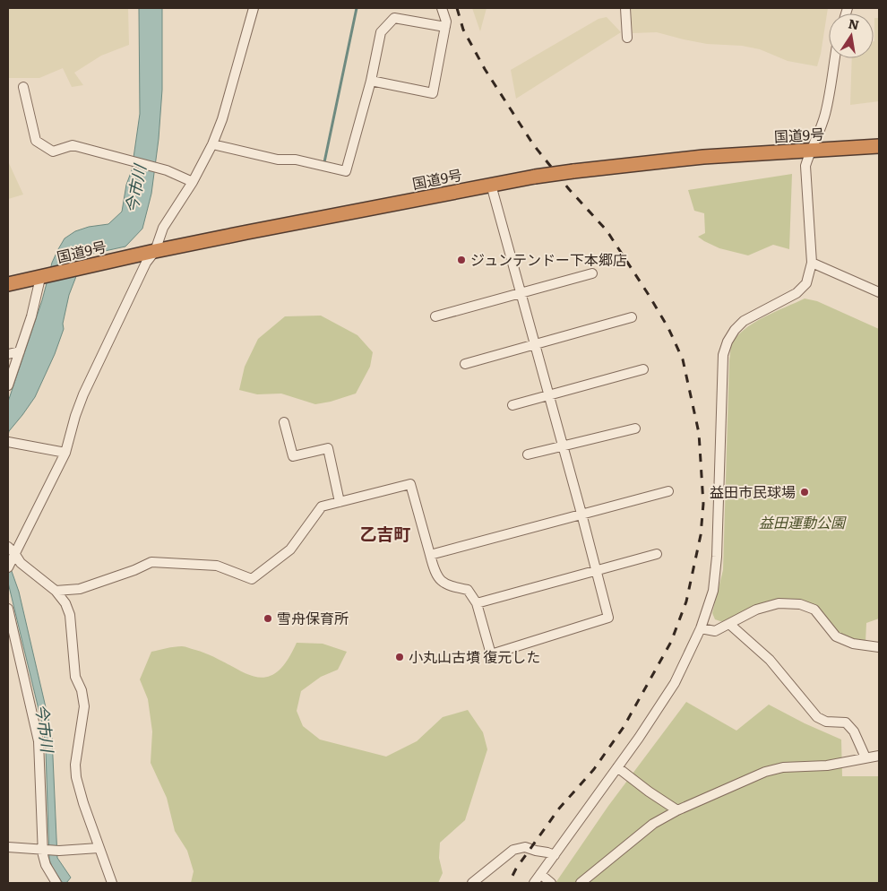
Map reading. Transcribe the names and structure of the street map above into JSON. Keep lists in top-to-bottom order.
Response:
{
  "streets": {
    "highway": ["国道9号"]
  },
  "districts": ["乙吉町"],
  "water": ["今市川"],
  "parks": ["益田運動公園"],
  "places": [
    "ジュンテンドー下本郷店",
    "益田市民球場",
    "雪舟保育所",
    "小丸山古墳 復元した"
  ],
  "north": "top"
}
